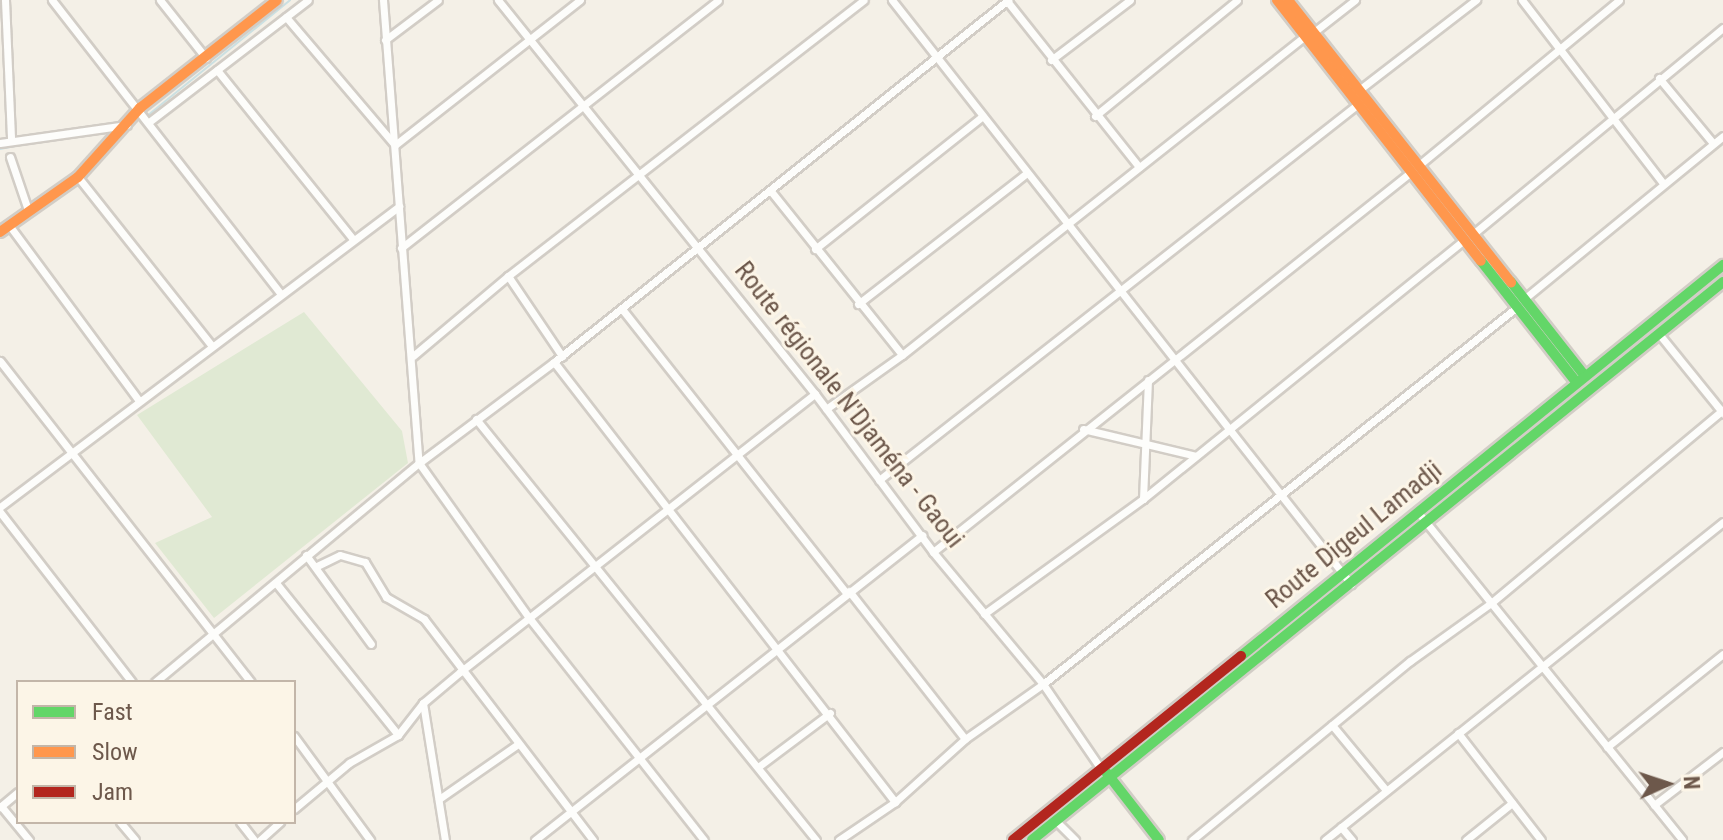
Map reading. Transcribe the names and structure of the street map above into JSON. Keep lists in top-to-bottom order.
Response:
{
  "streets": {
    "main road": ["Route régionale N'Djaména - Gaoui", "Route Digeul Lamadji"]
  },
  "crossings": [
    ["Route régionale N'Djaména - Gaoui", "Route Digeul Lamadji"]
  ],
  "legend": ["Fast", "Slow", "Jam"],
  "north": "right"
}
